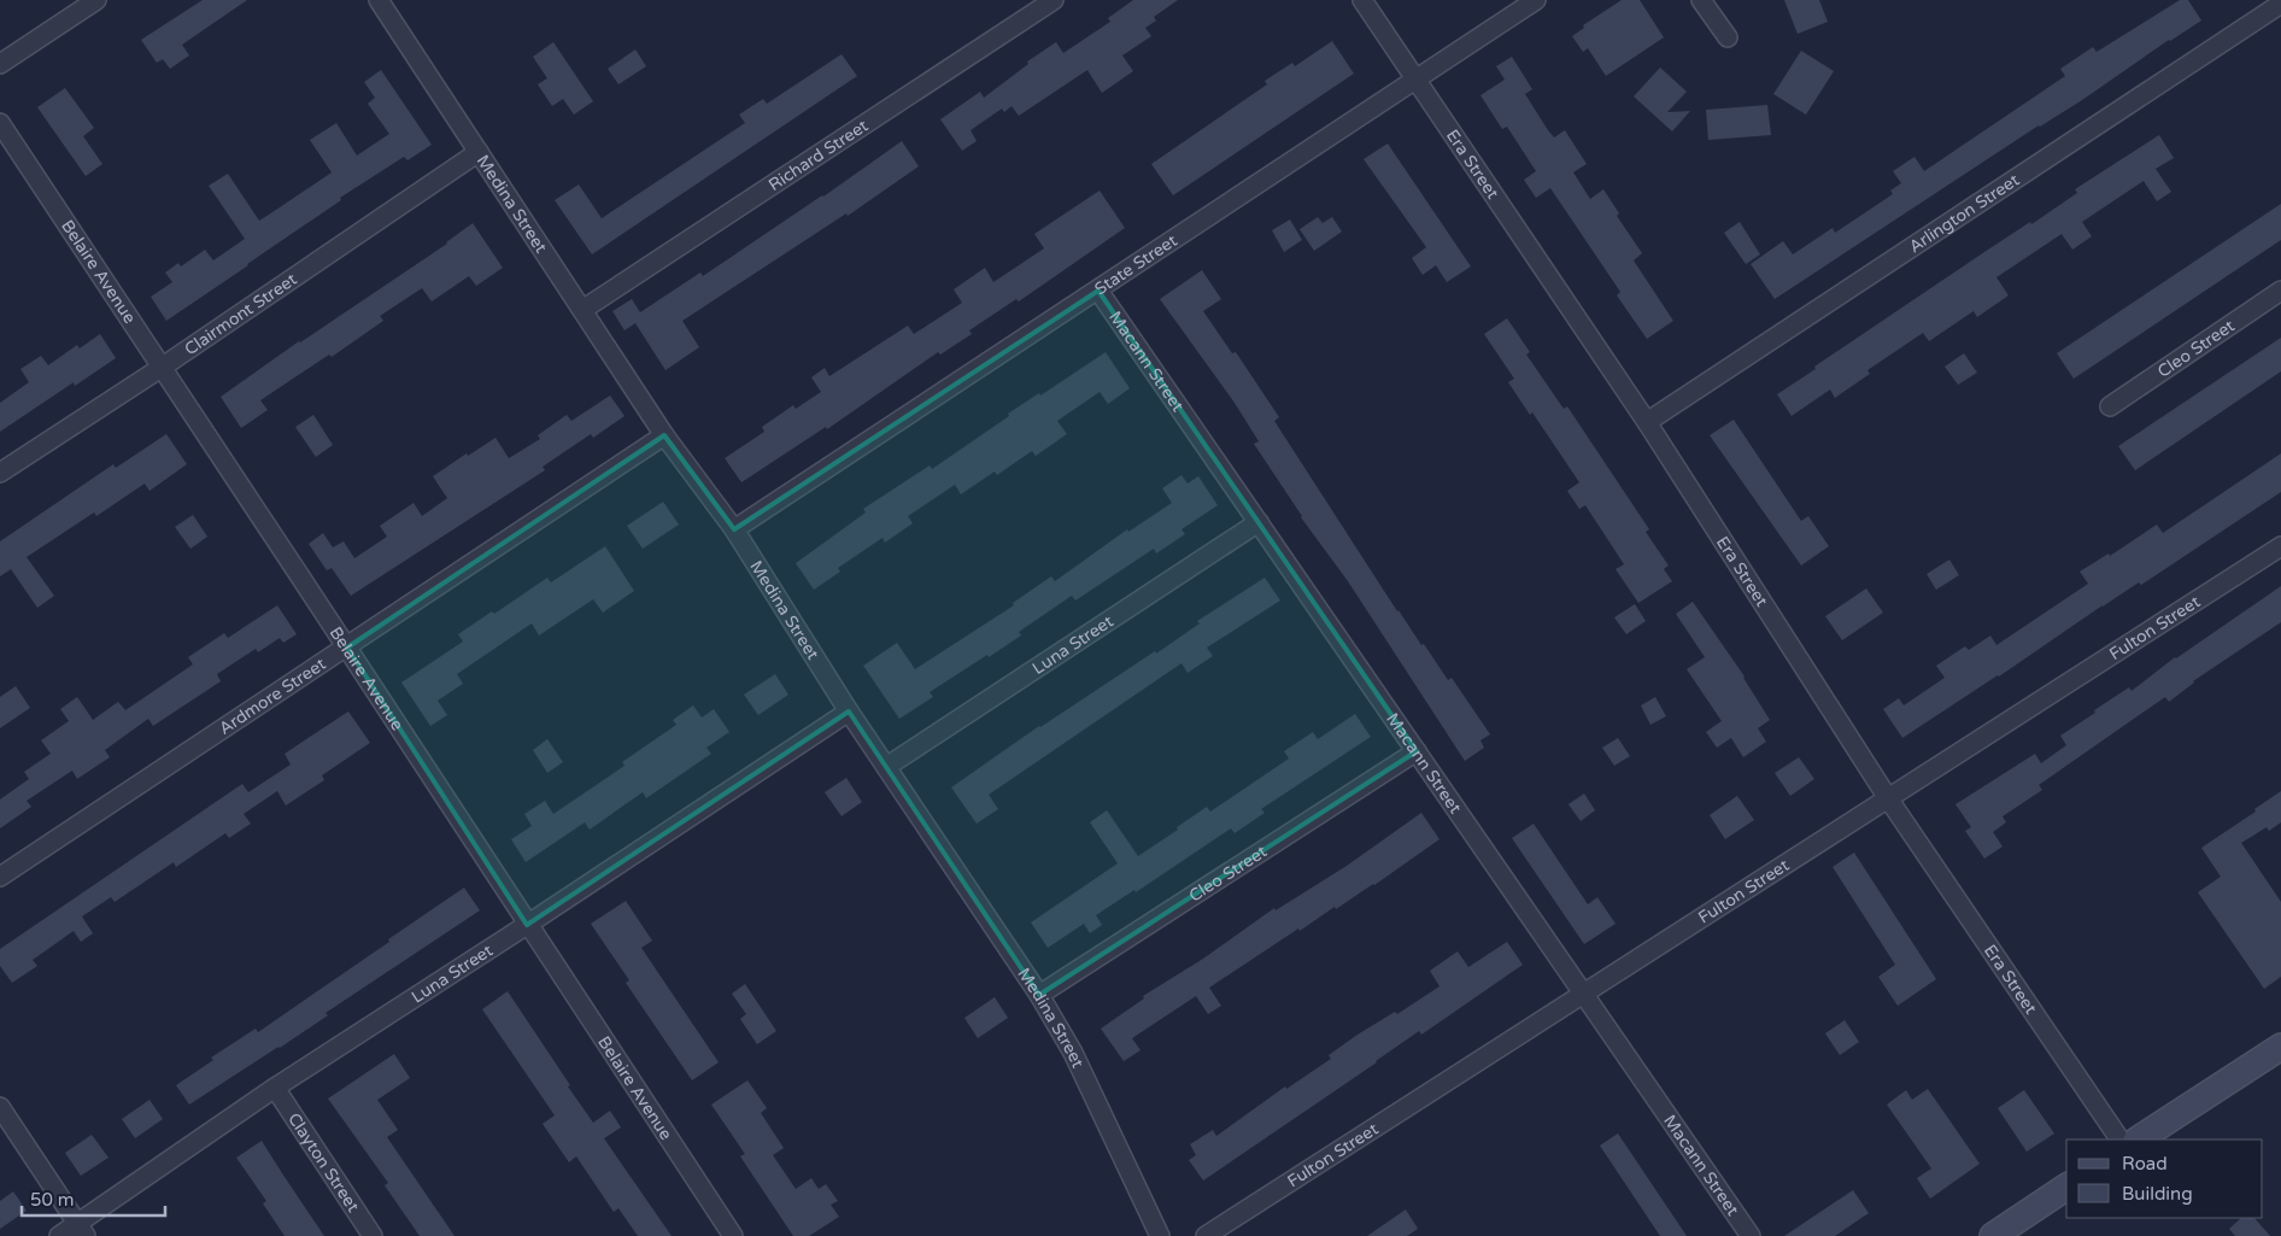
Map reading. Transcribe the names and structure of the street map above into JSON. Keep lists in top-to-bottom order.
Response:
{
  "streets": {
    "street": [
      "Richard Street",
      "Era Street",
      "Medina Street",
      "Arlington Street",
      "State Street",
      "Belaire Avenue",
      "Clairmont Street",
      "Cleo Street",
      "Macann Street",
      "Fulton Street",
      "Luna Street",
      "Ardmore Street",
      "Clayton Street"
    ]
  },
  "crossings": [
    ["Richard Street", "Medina Street"],
    ["Era Street", "Arlington Street"],
    ["Era Street", "State Street"],
    ["Era Street", "Fulton Street"],
    ["Medina Street", "State Street"],
    ["Medina Street", "Clairmont Street"],
    ["Medina Street", "Cleo Street"],
    ["Medina Street", "Luna Street"],
    ["Medina Street", "Ardmore Street"],
    ["State Street", "Macann Street"],
    ["Belaire Avenue", "Clairmont Street"],
    ["Belaire Avenue", "Luna Street"],
    ["Belaire Avenue", "Ardmore Street"],
    ["Cleo Street", "Macann Street"],
    ["Macann Street", "Fulton Street"],
    ["Macann Street", "Luna Street"],
    ["Luna Street", "Clayton Street"]
  ],
  "legend": ["Road", "Building"],
  "scale_bar": "50 m"
}
